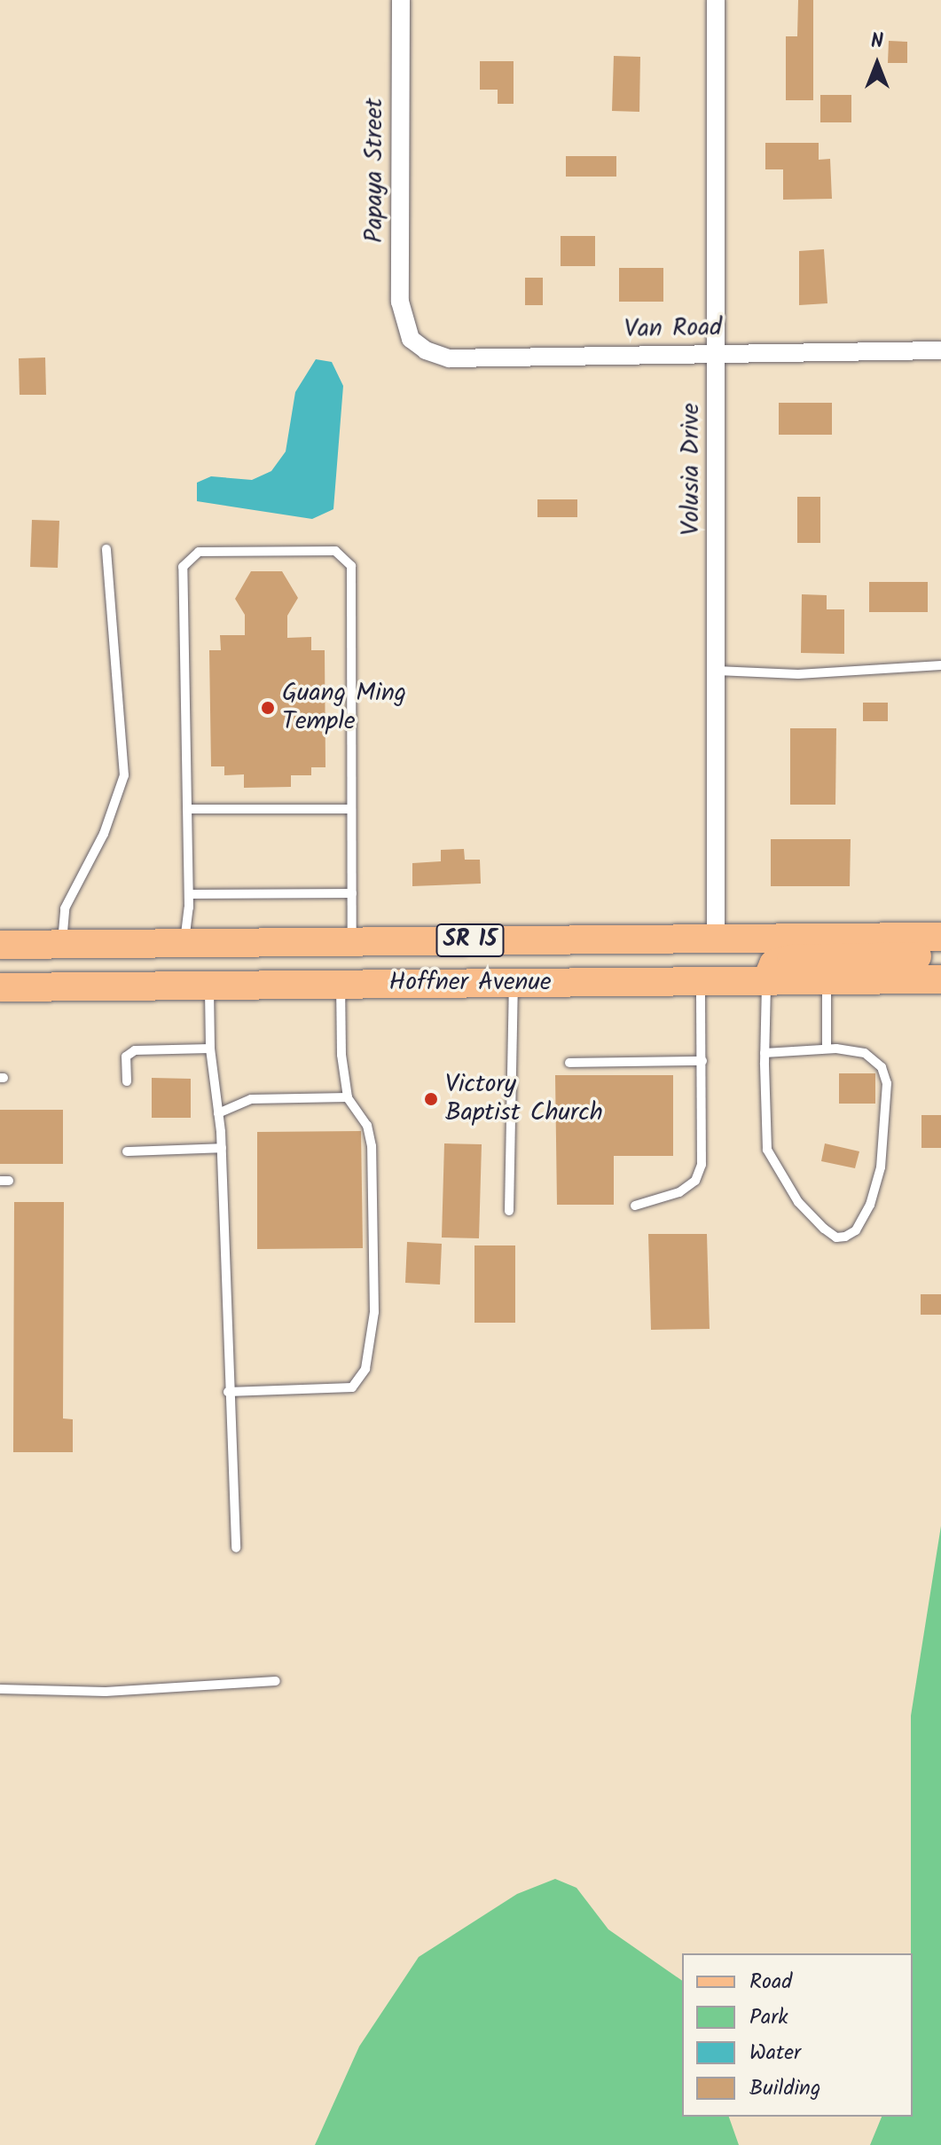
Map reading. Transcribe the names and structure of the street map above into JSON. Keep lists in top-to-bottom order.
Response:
{
  "streets": {
    "main road": ["SR 15", "Hoffner Avenue"],
    "street": ["Papaya Street", "Van Road", "Volusia Drive"]
  },
  "crossings": [
    ["Papaya Street", "Van Road"],
    ["Van Road", "Volusia Drive"],
    ["Volusia Drive", "Hoffner Avenue"]
  ],
  "places": ["Guang Ming Temple", "Victory Baptist Church"],
  "legend": [
    "Road",
    "Park",
    "Water",
    "Building"
  ],
  "north": "top"
}
